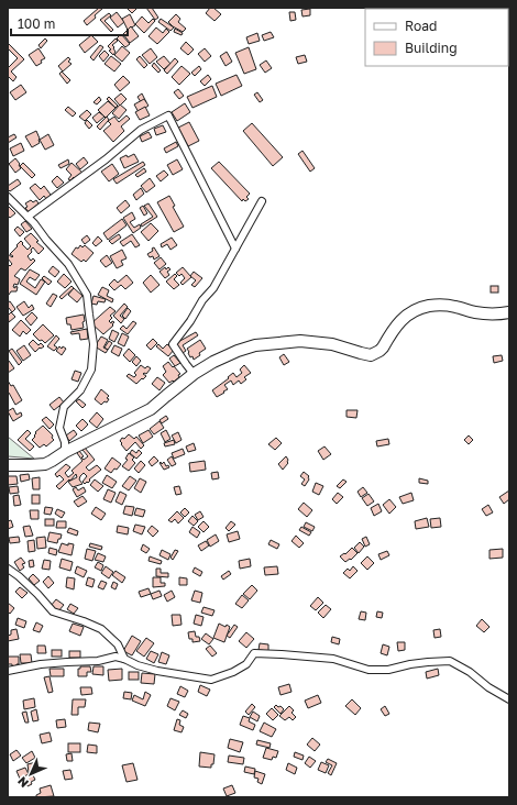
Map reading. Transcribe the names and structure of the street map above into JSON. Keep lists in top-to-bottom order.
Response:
{
  "legend": ["Road", "Building"],
  "scale_bar": "100 m",
  "north": "bottom left"
}
